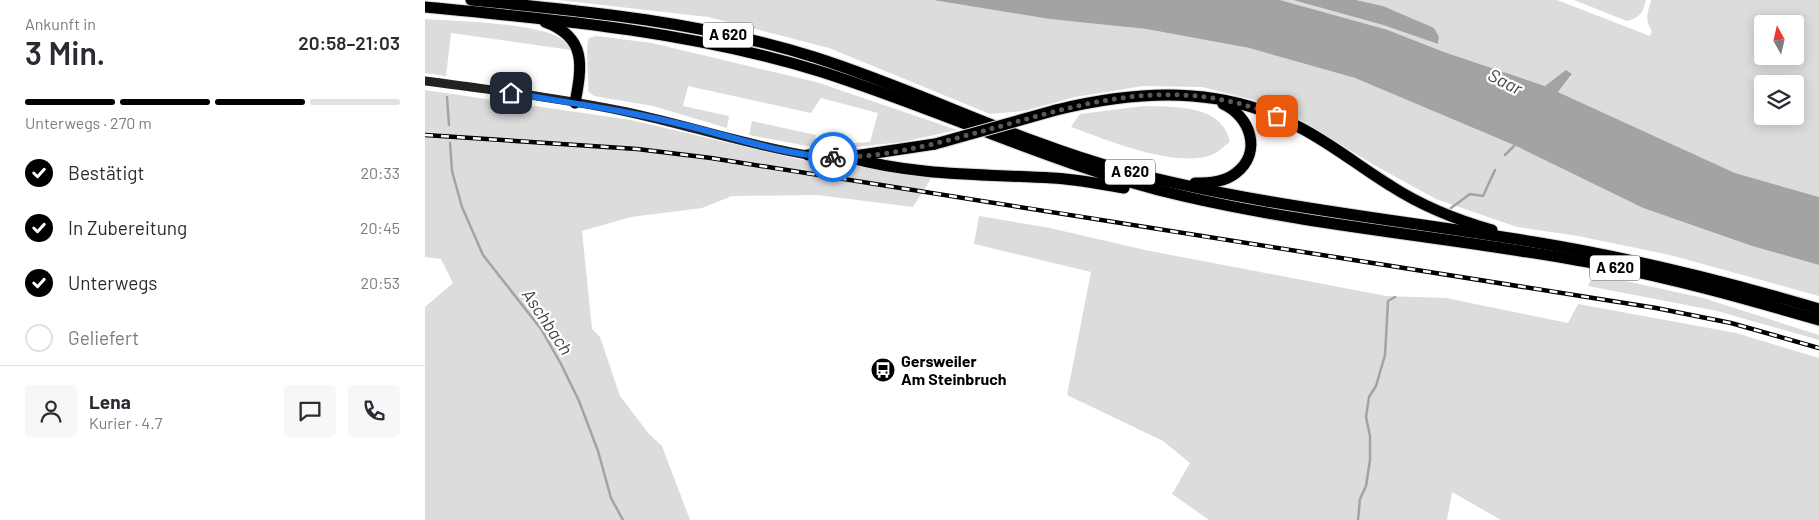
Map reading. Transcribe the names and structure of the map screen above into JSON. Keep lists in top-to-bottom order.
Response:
{
  "streets": {
    "highway": ["A 620"]
  },
  "water": ["Saar", "Aschbach"],
  "places": {
    "bus stop": ["Gersweiler Am Steinbruch"]
  },
  "north": "top",
  "page": {
    "heading": ["3 Min.", "Ankunft in", "20:58–21:03"],
    "panel": ["Lena", "Kurier · 4.7"],
    "bar": "Unterwegs · 270 m",
    "list": [
      ["Bestätigt", "20:33"],
      ["In Zubereitung", "20:45"],
      ["Unterwegs", "20:53"],
      "Geliefert"
    ]
  }
}
